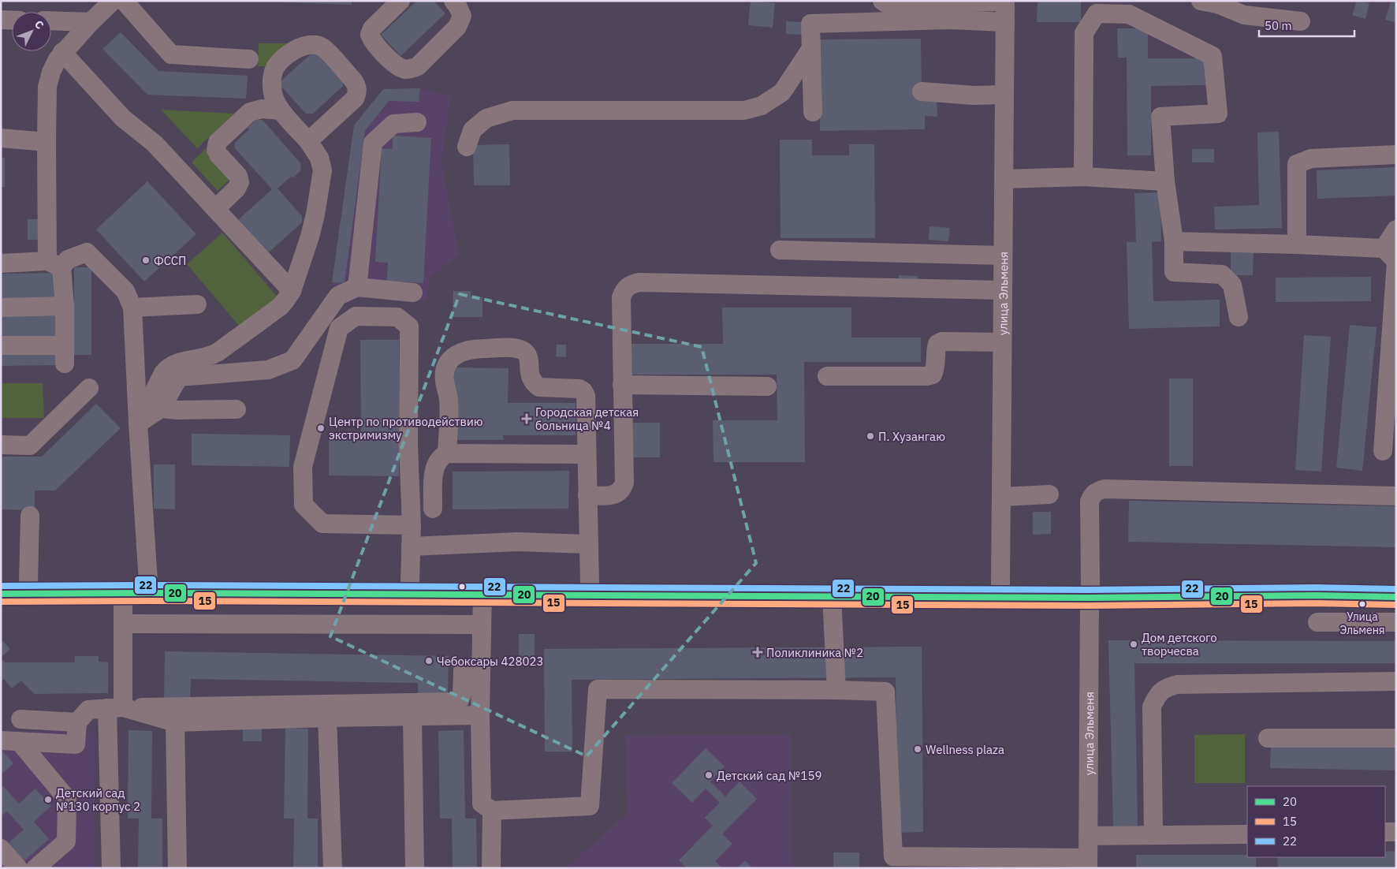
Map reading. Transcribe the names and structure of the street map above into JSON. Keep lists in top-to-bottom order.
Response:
{
  "streets": {
    "street": ["улица Эльменя"]
  },
  "places": {
    "other": [
      "ФССП",
      "Центр по противодействию экстримизму",
      "П. Хузангаю",
      "Улица Эльменя",
      "Дом детского творчесва",
      "Чебоксары 428023",
      "Wellness plaza",
      "Детский сад №159",
      "Детский сад №130 корпус 2"
    ],
    "health": ["Городская детская больница №4", "Поликлиника №2"]
  },
  "lines": ["transit line 22", "transit line 20", "transit line 15"],
  "legend": ["20", "15", "22"],
  "scale_bar": "50 m",
  "north": "top right"
}
